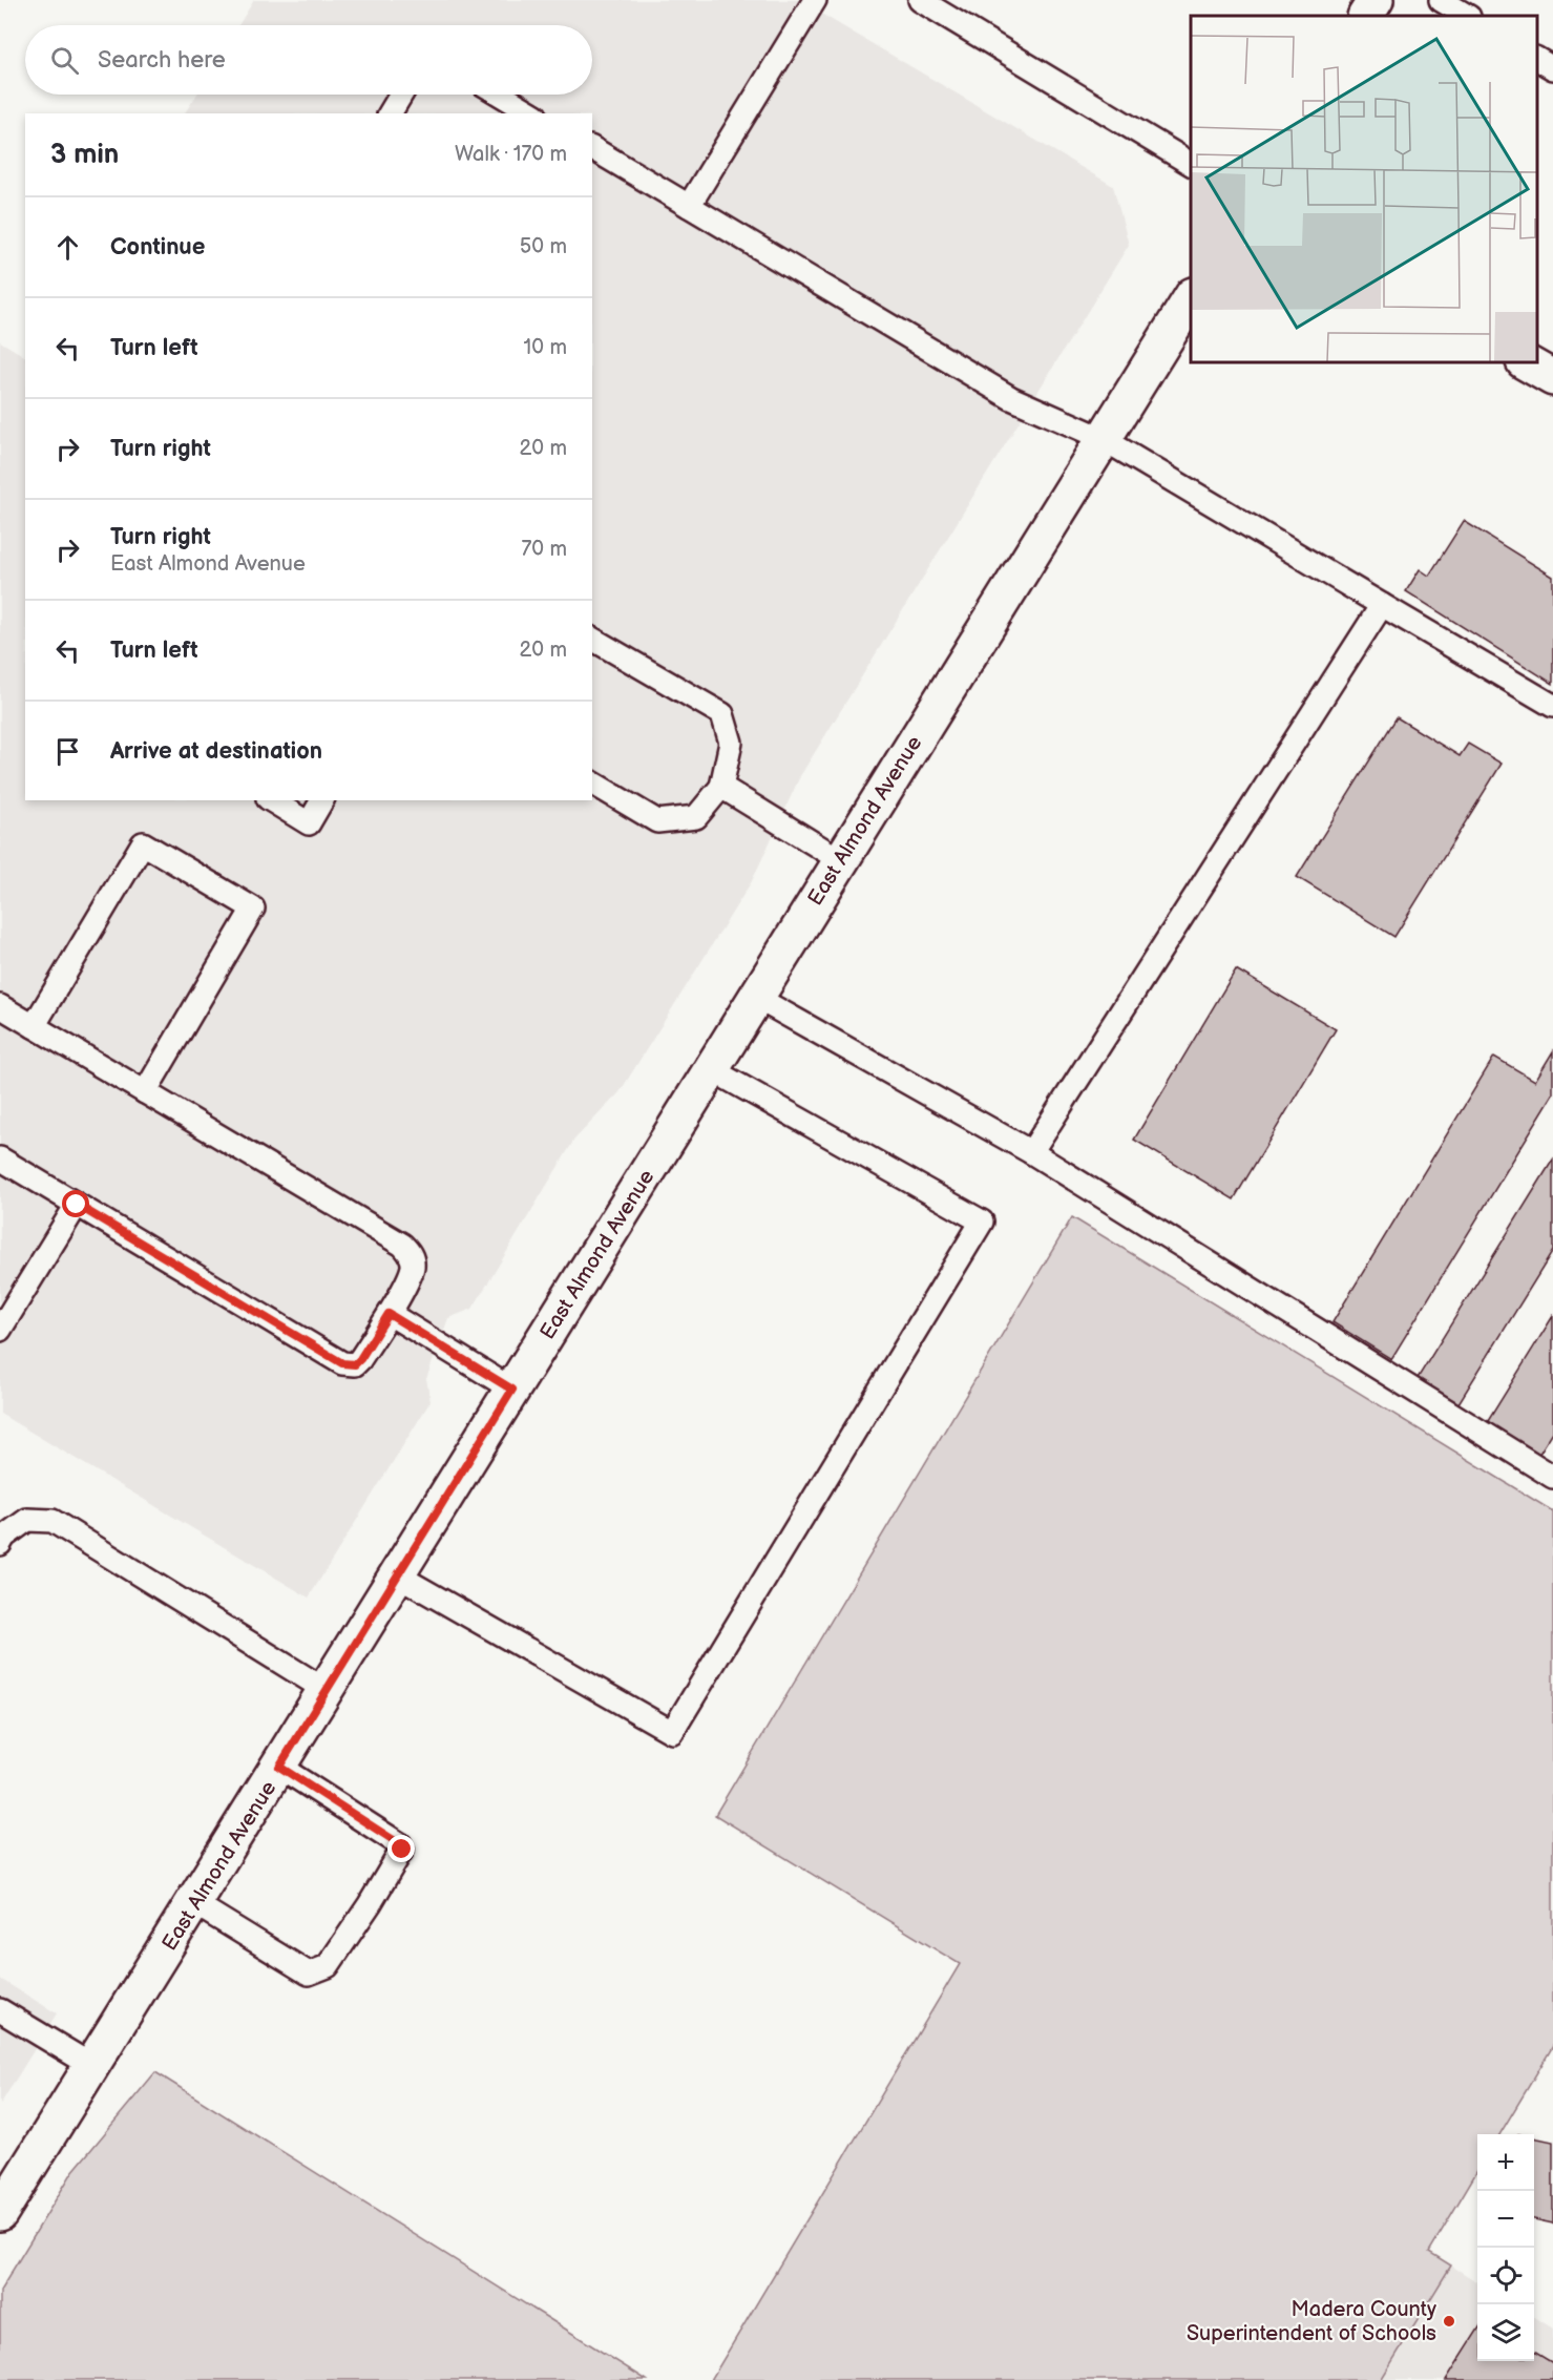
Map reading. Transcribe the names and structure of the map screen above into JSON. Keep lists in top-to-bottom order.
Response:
{
  "streets": {
    "main road": ["East Almond Avenue"]
  },
  "places": ["Madera County Superintendent of Schools"],
  "page": {
    "search": "Search here",
    "heading": ["3 min", "Walk · 170 m"],
    "list": [
      ["Continue", "50 m"],
      ["Turn left", "10 m"],
      ["Turn right", "20 m"],
      ["Turn right", "East Almond Avenue", "70 m"],
      ["Turn left", "20 m"],
      "Arrive at destination"
    ],
    "map_buttons": ["+", "−"]
  }
}
